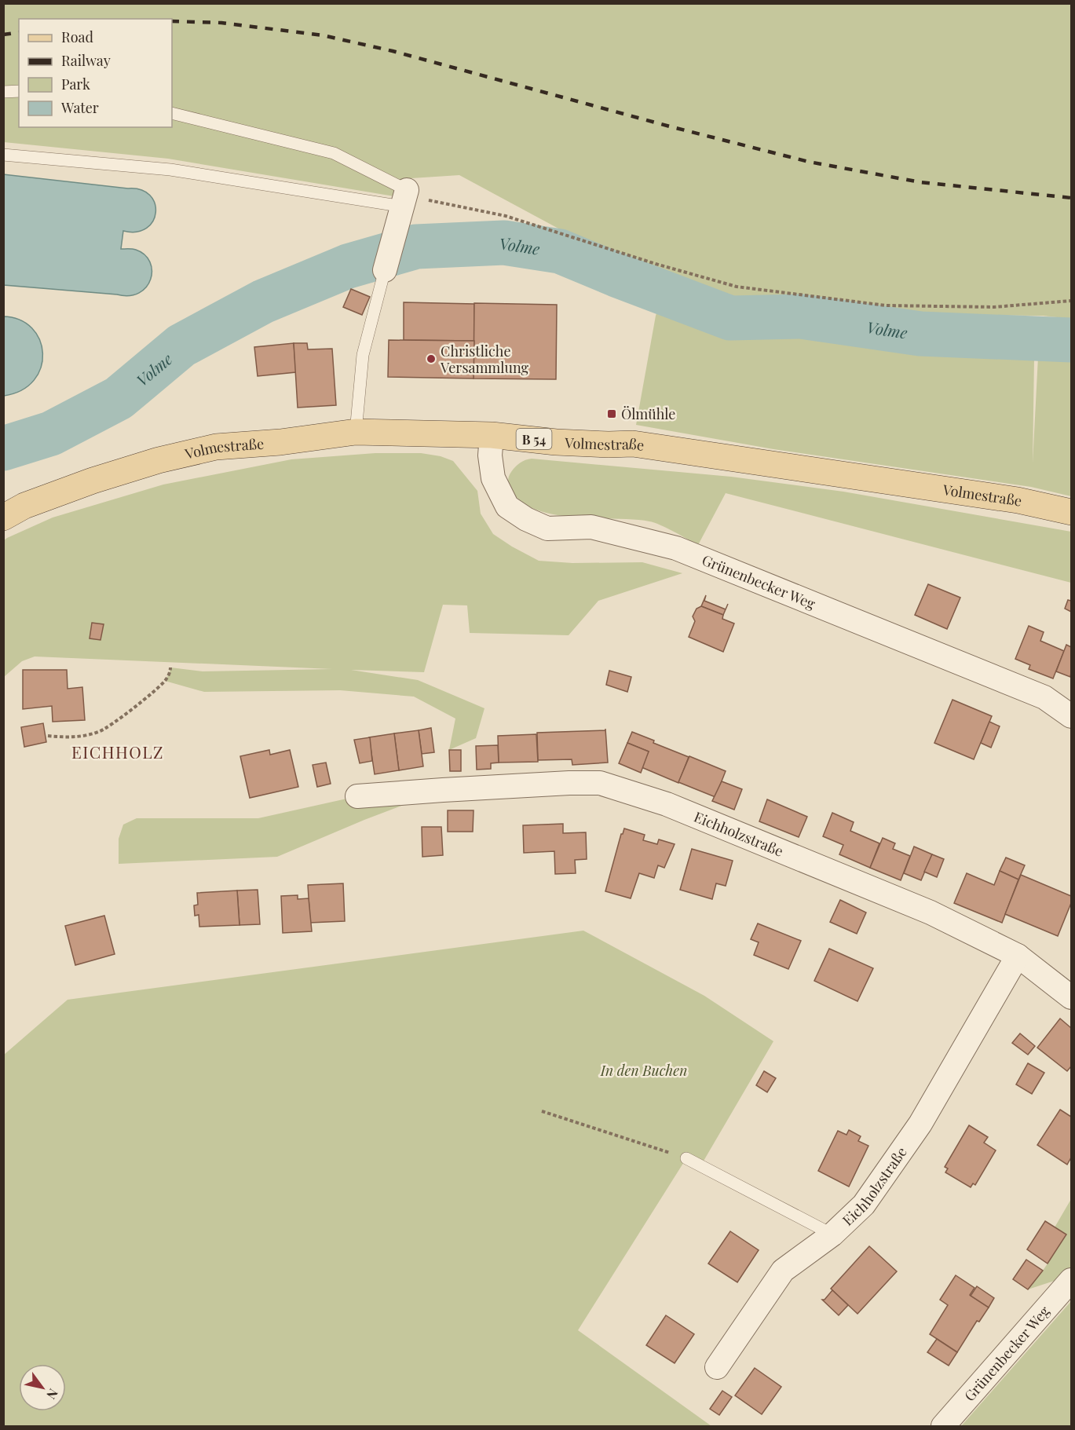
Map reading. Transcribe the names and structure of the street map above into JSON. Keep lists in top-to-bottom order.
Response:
{
  "streets": {
    "main road": ["B 54", "Volmestraße"],
    "street": ["Grünenbecker Weg", "Eichholzstraße"]
  },
  "crossings": [
    ["Volmestraße", "Grünenbecker Weg"]
  ],
  "districts": ["EICHHOLZ"],
  "water": ["Volme"],
  "parks": ["In den Buchen"],
  "places": {
    "other": ["Christliche Versammlung"],
    "transit": ["Ölmühle"]
  },
  "legend": [
    "Road",
    "Railway",
    "Park",
    "Water"
  ],
  "north": "bottom right"
}
